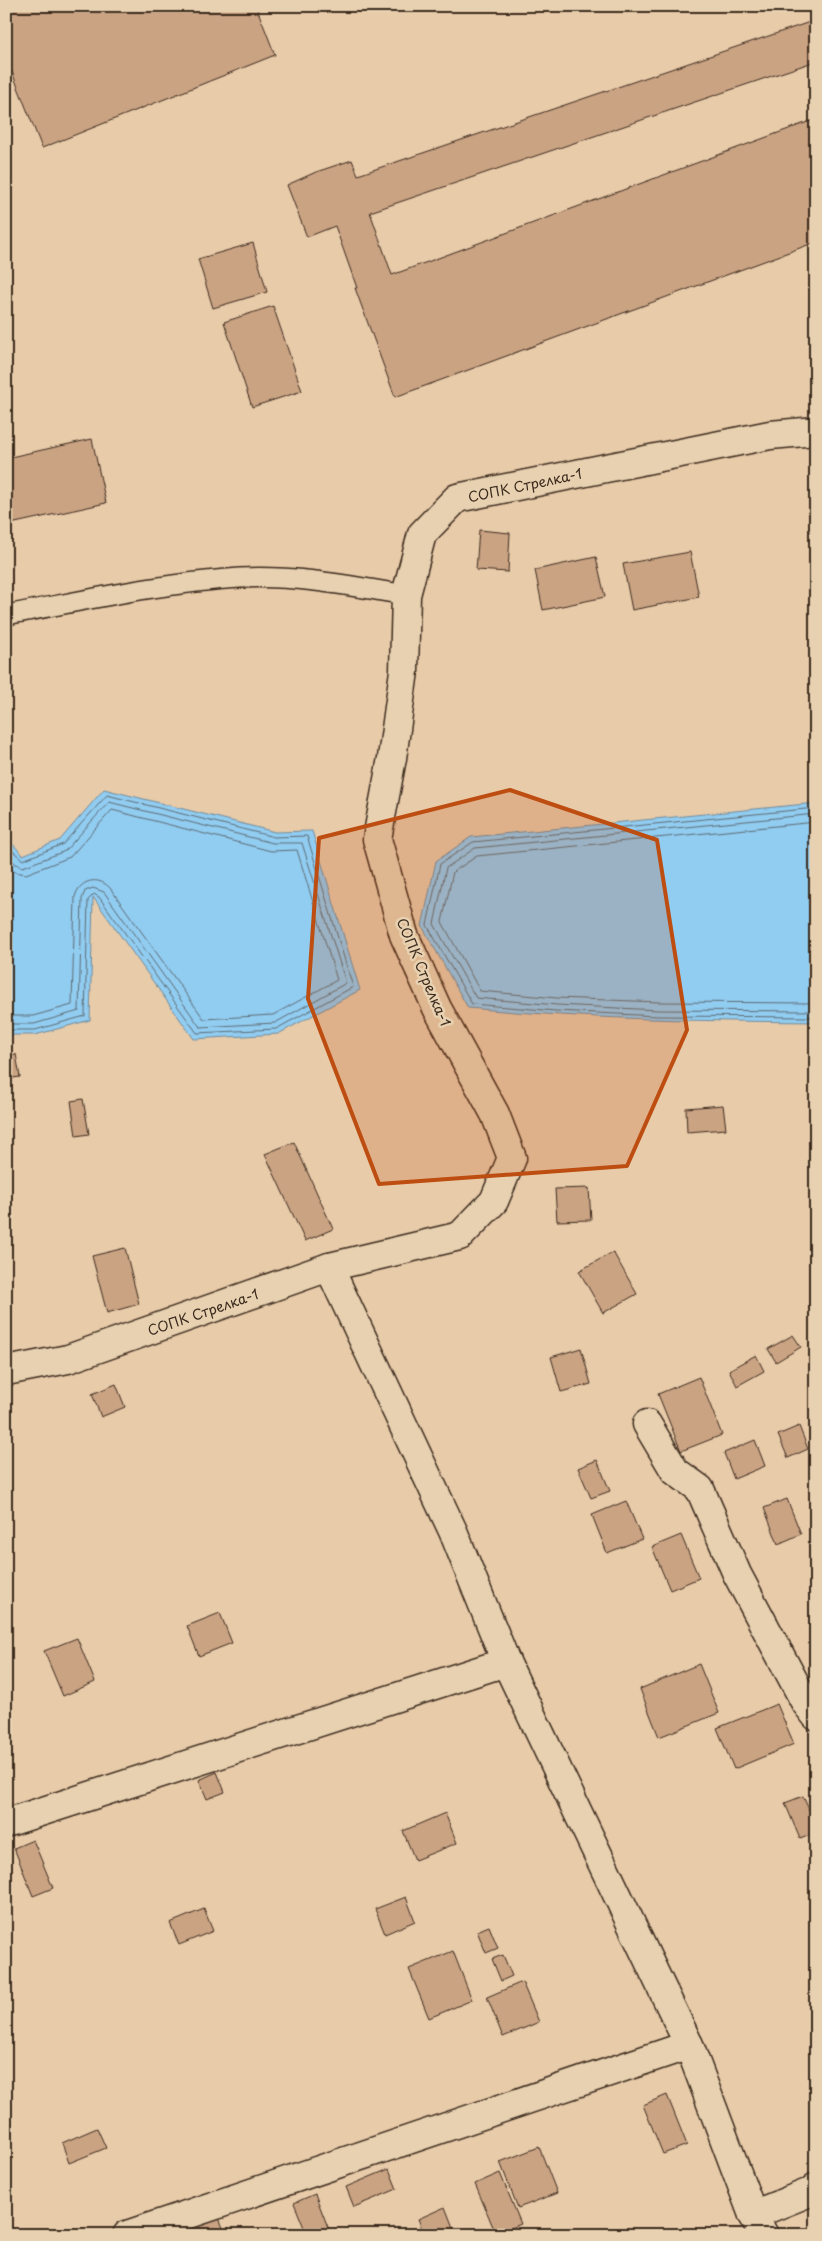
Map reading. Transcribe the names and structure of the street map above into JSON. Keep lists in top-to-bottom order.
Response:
{
  "streets": {
    "street": ["СОПК Стрелка-1"]
  }
}
